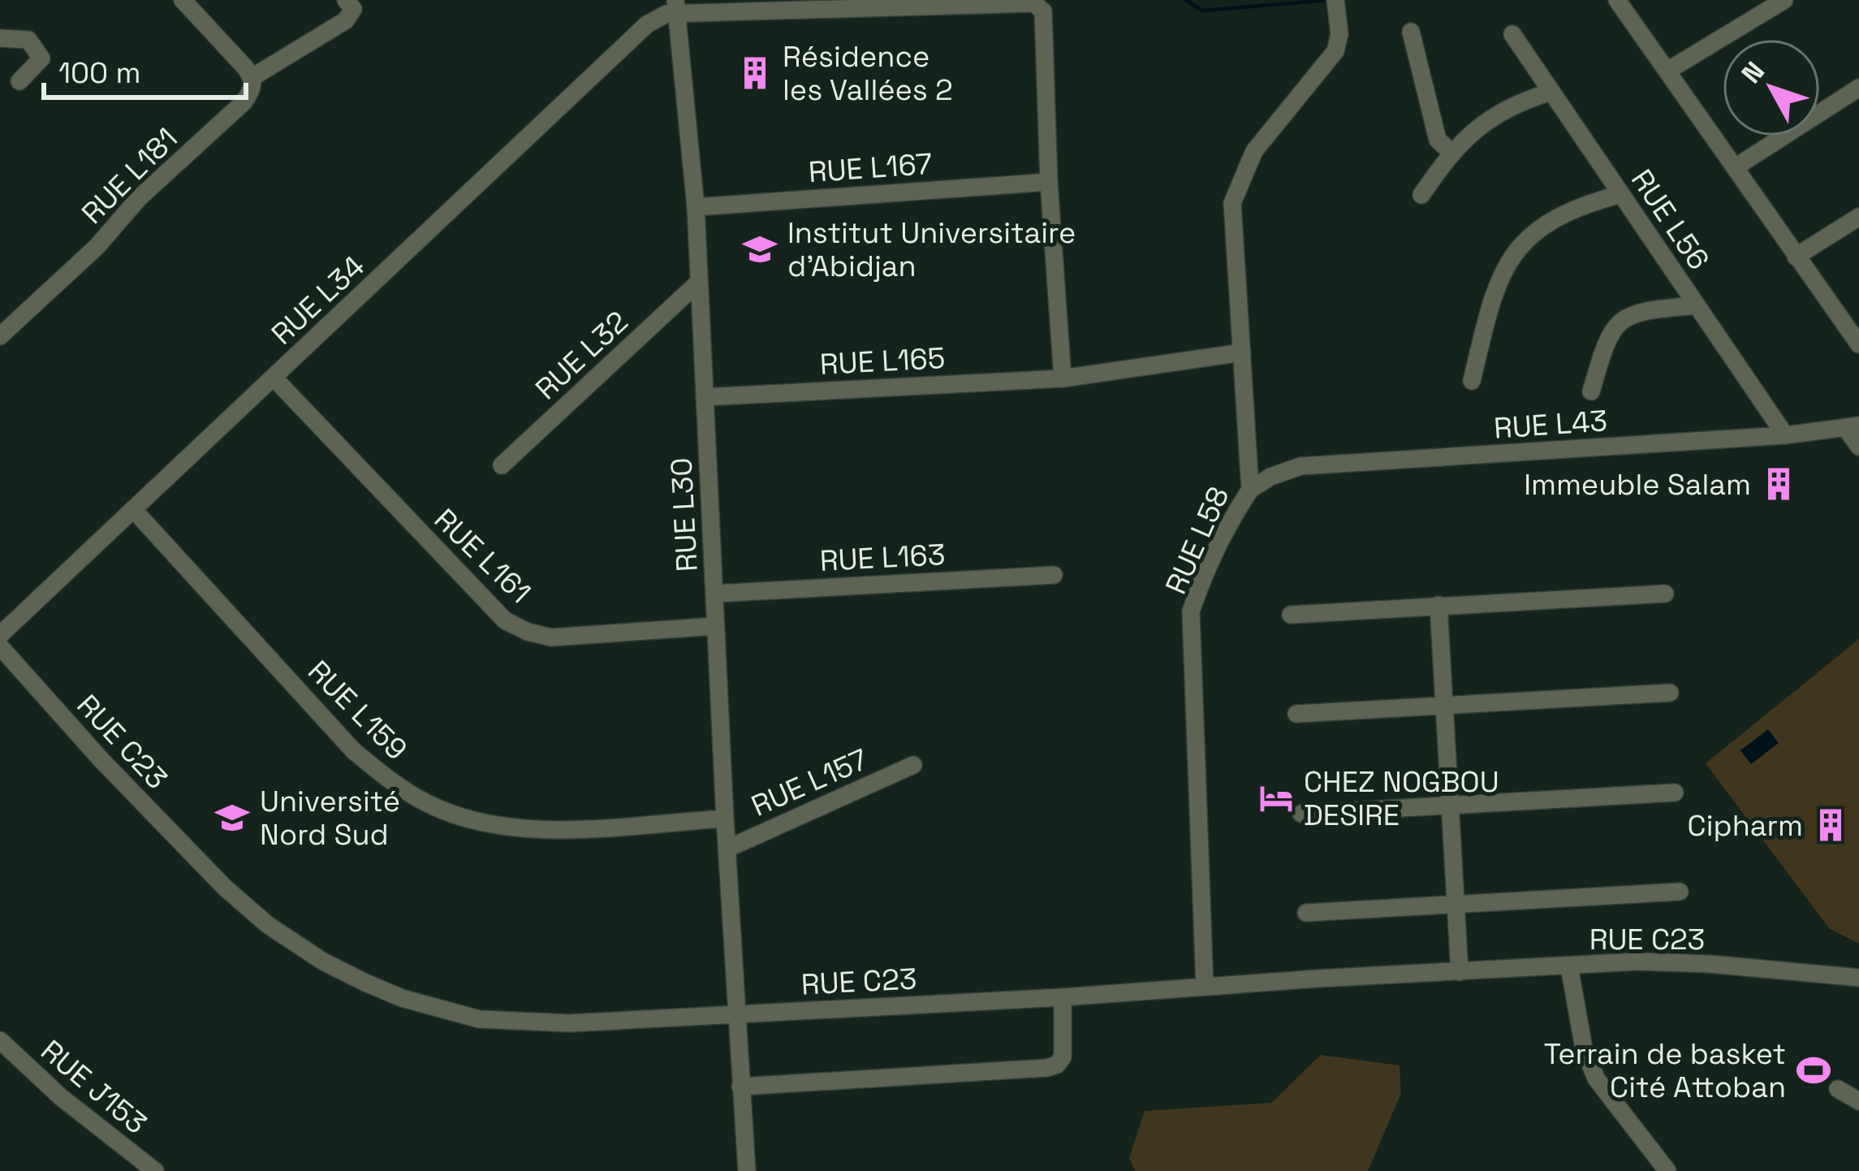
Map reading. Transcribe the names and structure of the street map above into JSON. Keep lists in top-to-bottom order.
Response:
{
  "streets": {
    "street": [
      "RUE L167",
      "RUE L181",
      "RUE L56",
      "RUE L34",
      "RUE L32",
      "RUE L165",
      "RUE L43",
      "RUE L30",
      "RUE L58",
      "RUE L161",
      "RUE L163",
      "RUE L159",
      "RUE C23",
      "RUE L157",
      "RUE J153"
    ]
  },
  "crossings": [
    ["RUE L167", "RUE L30"],
    ["RUE L56", "RUE L43"],
    ["RUE L34", "RUE L30"],
    ["RUE L34", "RUE L161"],
    ["RUE L34", "RUE L159"],
    ["RUE L32", "RUE L30"],
    ["RUE L165", "RUE L30"],
    ["RUE L165", "RUE L58"],
    ["RUE L43", "RUE L58"],
    ["RUE L30", "RUE L161"],
    ["RUE L30", "RUE L163"],
    ["RUE L30", "RUE L159"],
    ["RUE L30", "RUE C23"],
    ["RUE L30", "RUE L157"],
    ["RUE L58", "RUE C23"]
  ],
  "places": {
    "building": ["Résidence les Vallées 2", "Immeuble Salam", "Cipharm"],
    "school or university": ["Institut Universitaire d'Abidjan", "Université Nord Sud"],
    "hotel": ["CHEZ NOGBOU DESIRE"],
    "sports": ["Terrain de basket Cité Attoban"]
  },
  "scale_bar": "100 m",
  "north": "top left"
}
